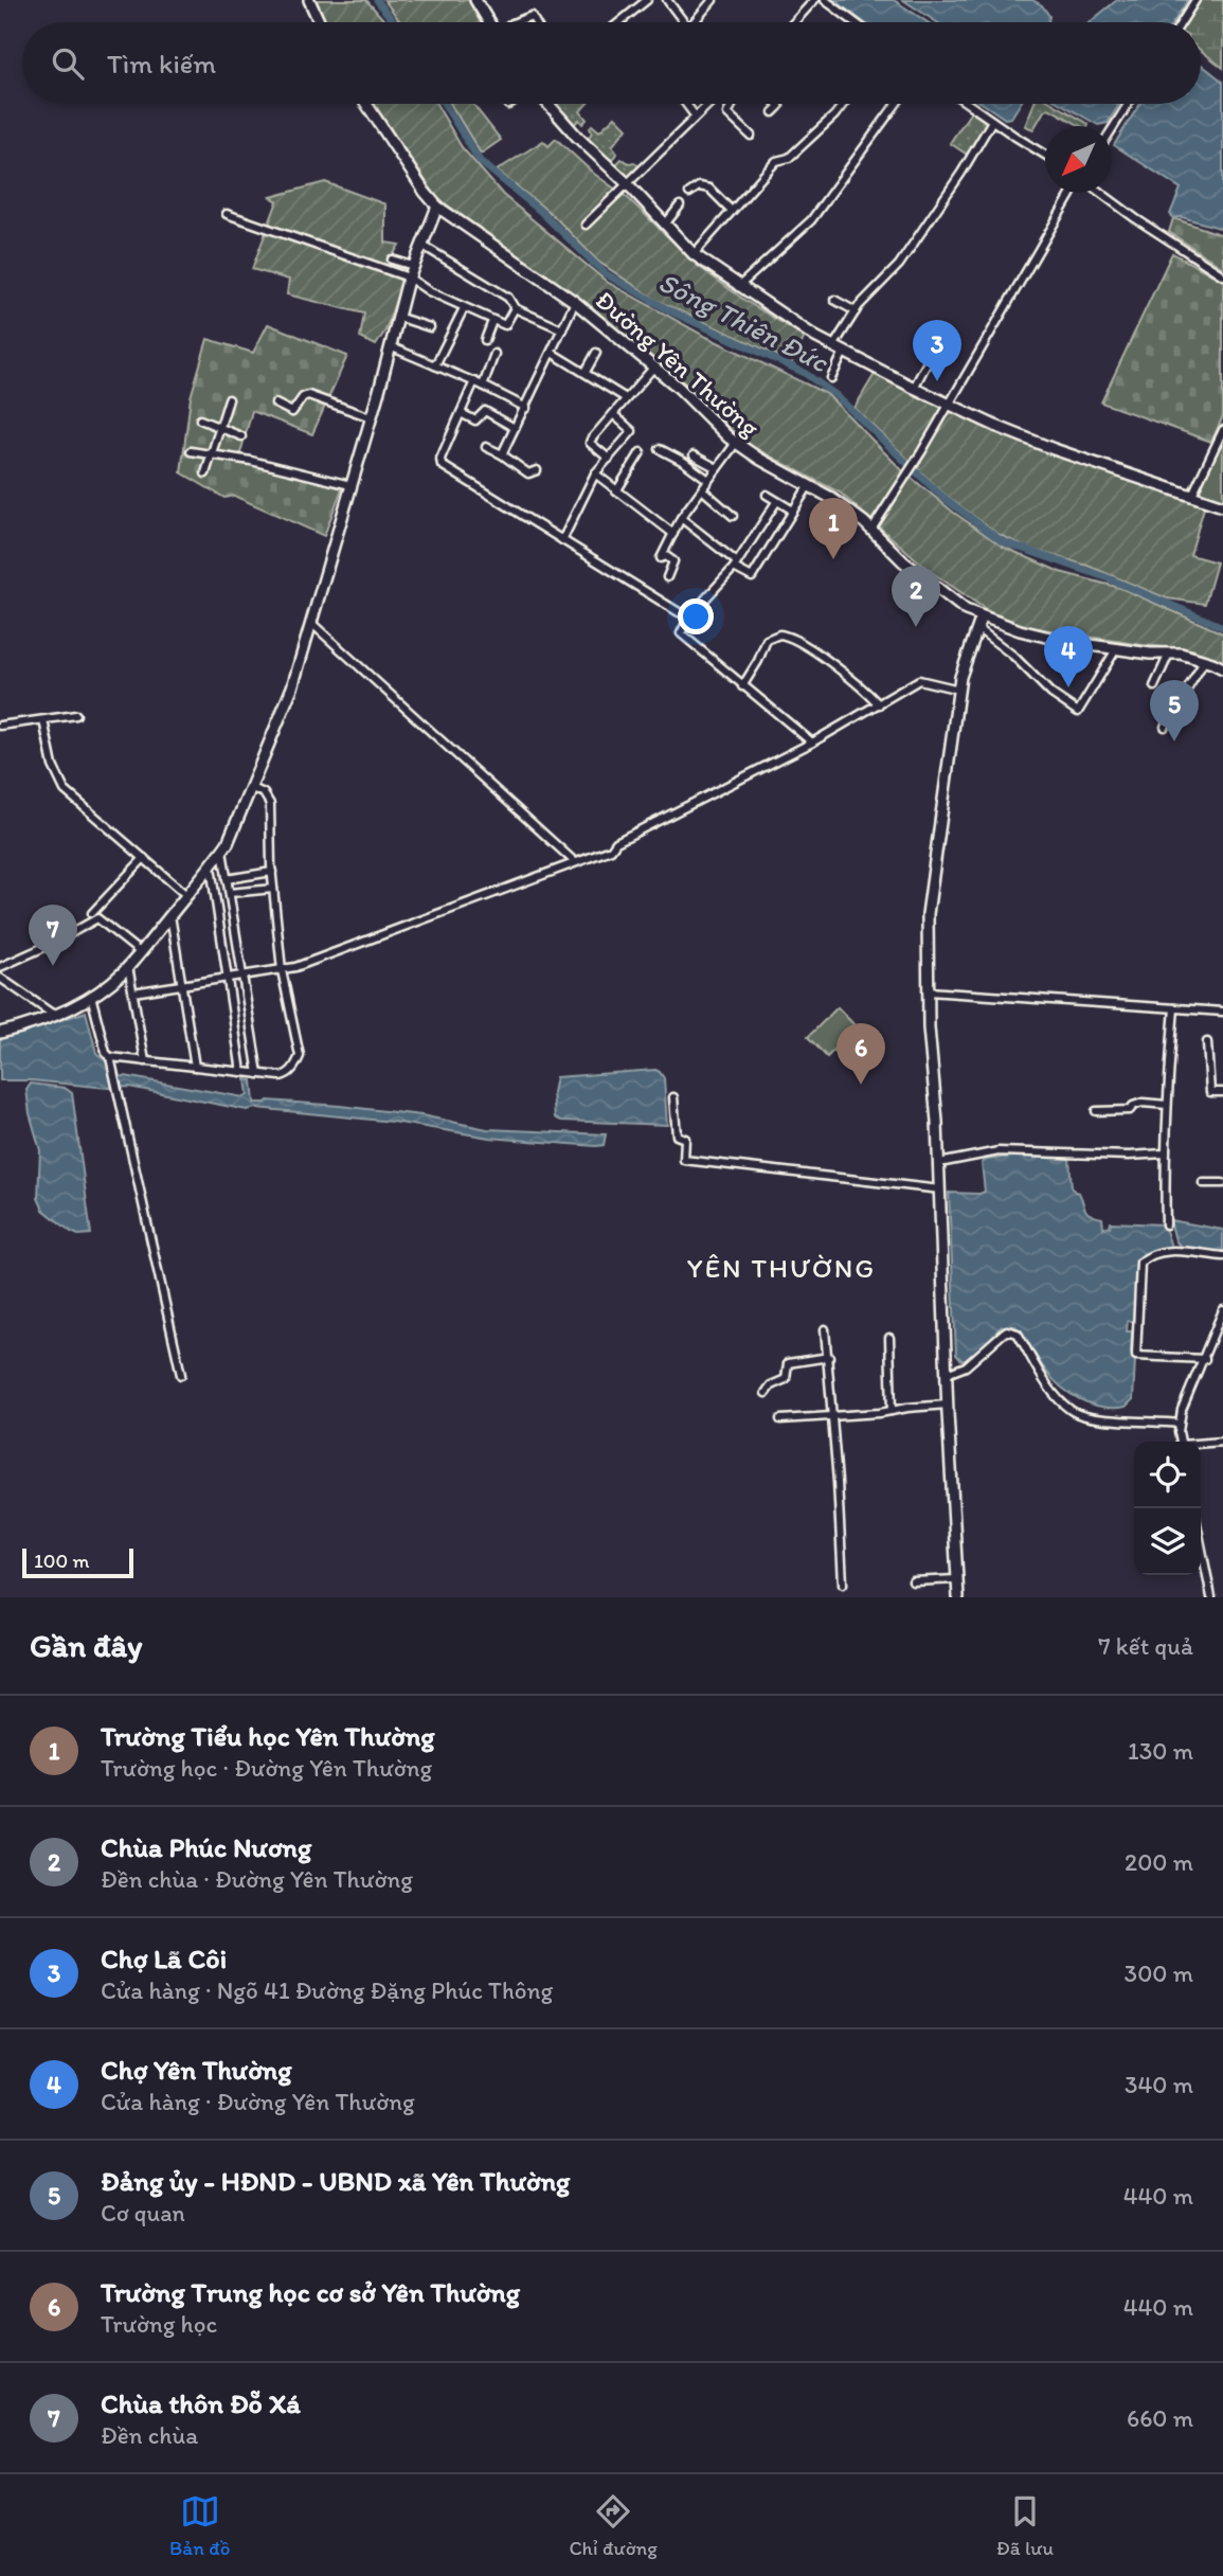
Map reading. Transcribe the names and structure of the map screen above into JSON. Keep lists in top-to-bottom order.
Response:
{
  "streets": {
    "main road": ["Đường Yên Thường"]
  },
  "districts": ["YÊN THƯỜNG"],
  "water": ["Sông Thiên Đức"],
  "scale_bar": "100 m",
  "north": "bottom left",
  "page": {
    "search": "Tìm kiếm",
    "pins": [
      "3",
      "1",
      "2",
      "4",
      "5",
      "7",
      "6"
    ],
    "scale": "100 m",
    "heading": ["Gần đây", "7 kết quả"],
    "list": [
      {
        "mark": "1",
        "name": "Trường Tiểu học Yên Thường",
        "note": "Trường học · Đường Yên Thường",
        "value": "130 m"
      },
      {
        "mark": "2",
        "name": "Chùa Phúc Nương",
        "note": "Đền chùa · Đường Yên Thường",
        "value": "200 m"
      },
      {
        "mark": "3",
        "name": "Chợ Lã Côi",
        "note": "Cửa hàng · Ngõ 41 Đường Đặng Phúc Thông",
        "value": "300 m"
      },
      {
        "mark": "4",
        "name": "Chợ Yên Thường",
        "note": "Cửa hàng · Đường Yên Thường",
        "value": "340 m"
      },
      {
        "mark": "5",
        "name": "Đảng ủy - HĐND - UBND xã Yên Thường",
        "note": "Cơ quan",
        "value": "440 m"
      },
      {
        "mark": "6",
        "name": "Trường Trung học cơ sở Yên Thường",
        "note": "Trường học",
        "value": "440 m"
      },
      {
        "mark": "7",
        "name": "Chùa thôn Đỗ Xá",
        "note": "Đền chùa",
        "value": "660 m"
      }
    ],
    "nav": ["Bản đồ", "Chỉ đường", "Đã lưu"]
  }
}
